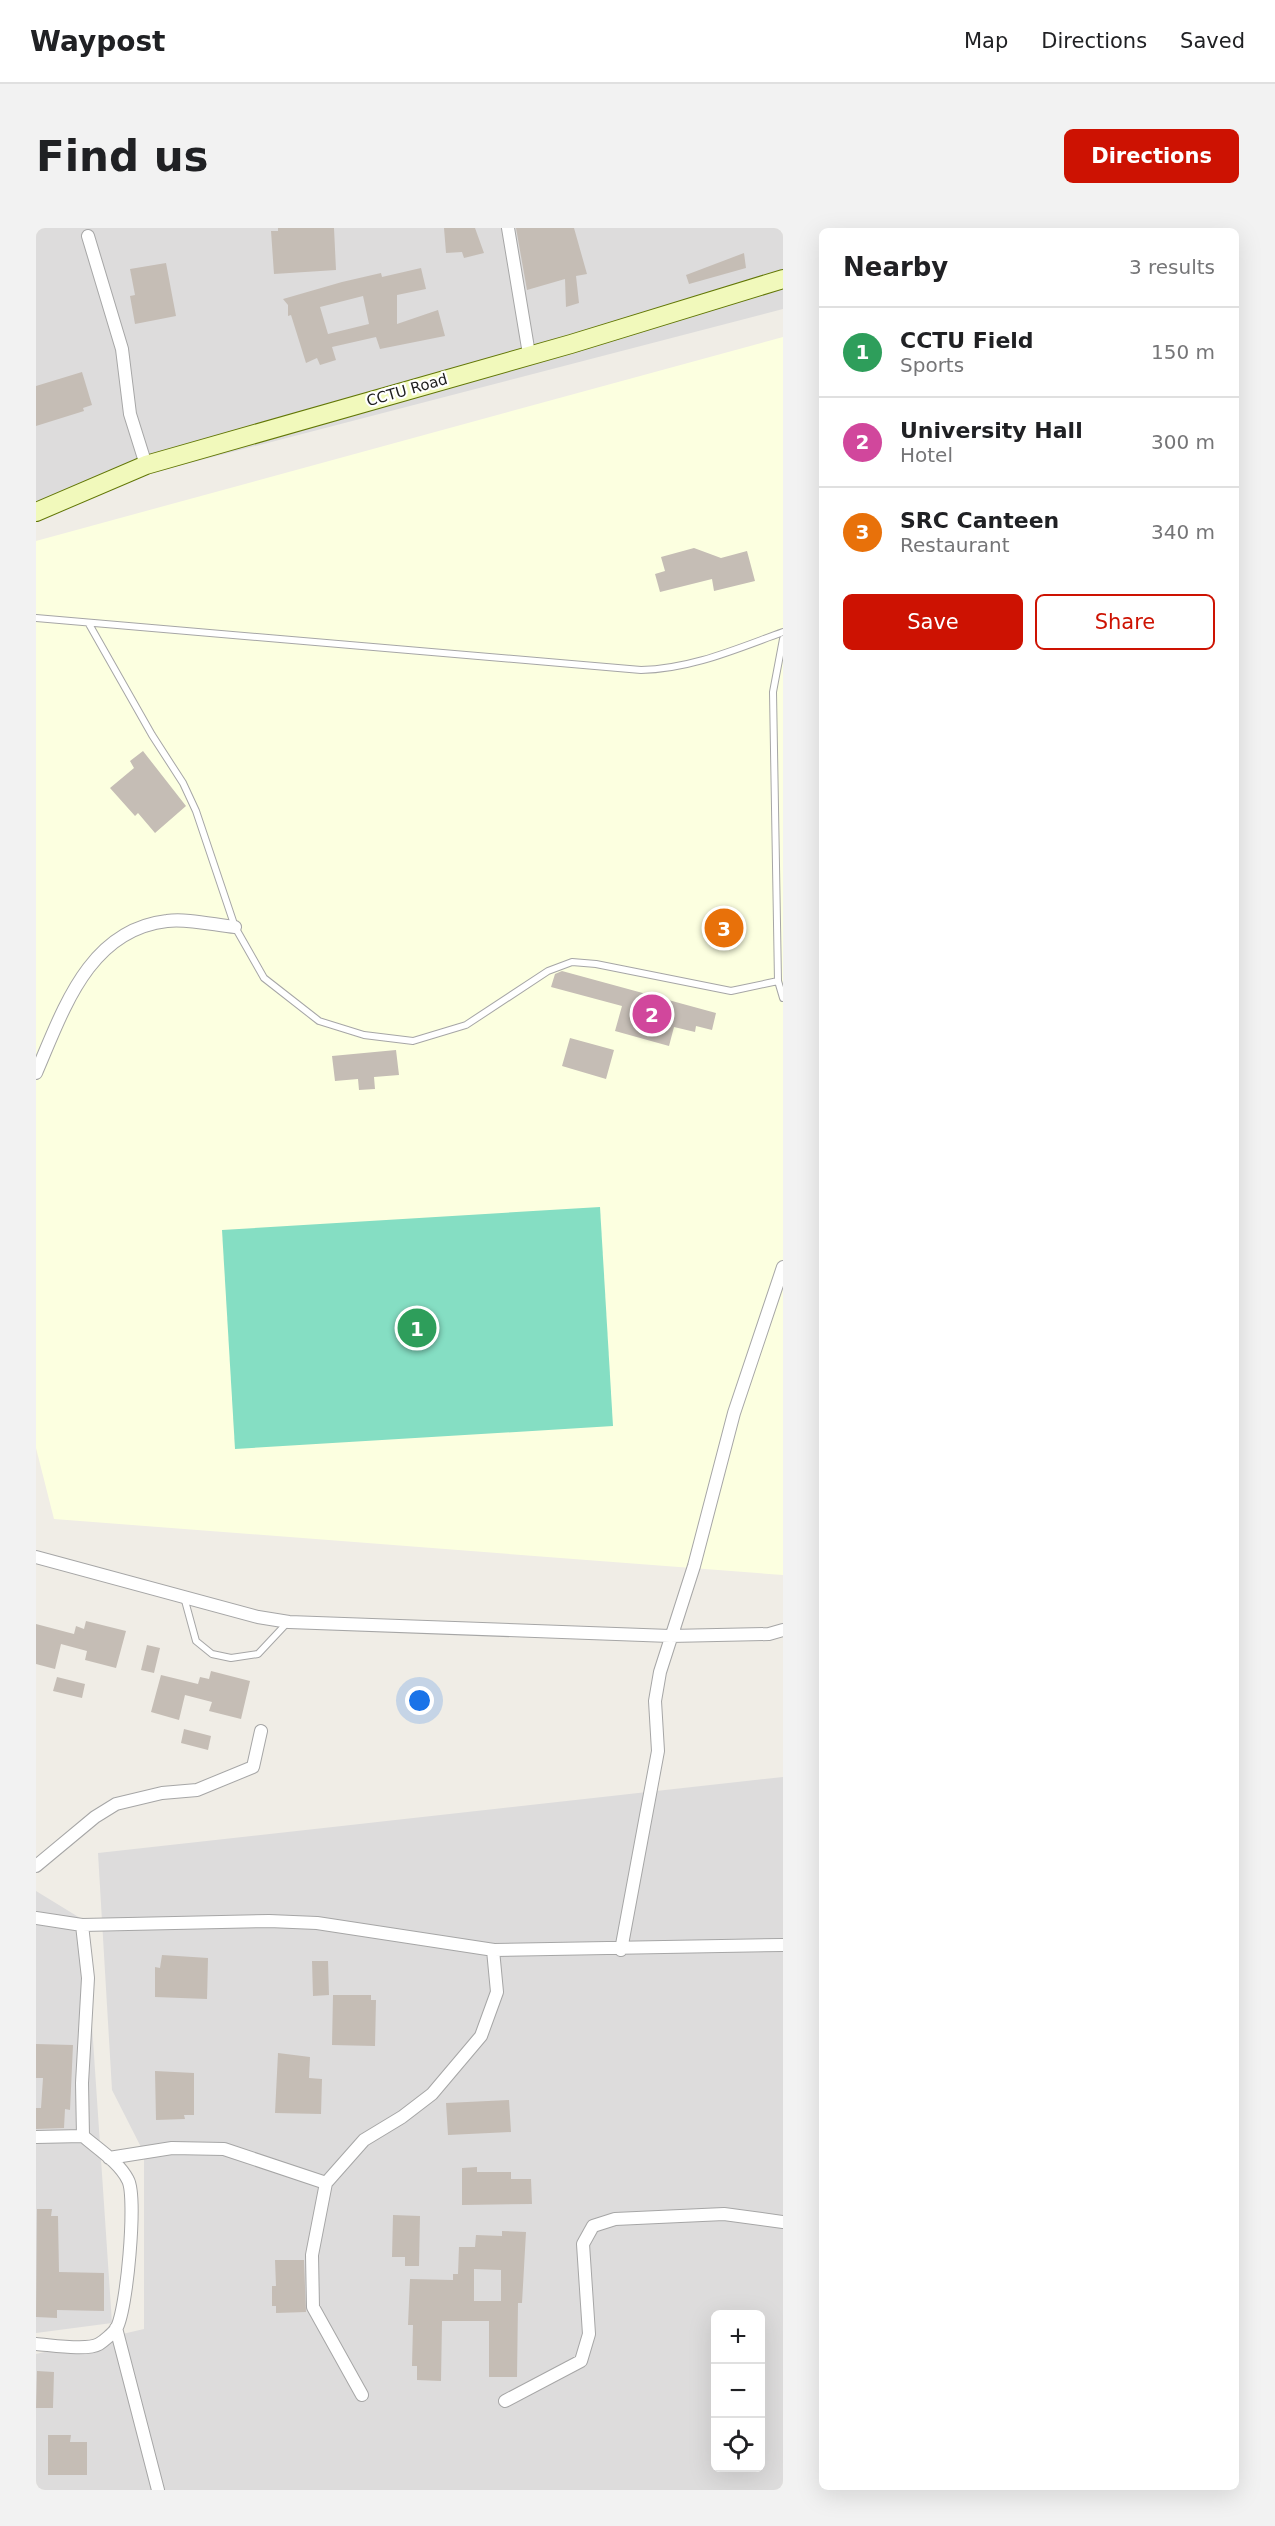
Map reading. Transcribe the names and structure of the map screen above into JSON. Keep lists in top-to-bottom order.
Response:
{
  "streets": {
    "street": ["CCTU Road"]
  },
  "page": {
    "header": "Waypost",
    "nav": ["Map", "Directions", "Saved"],
    "buttons": [
      "Directions",
      ["Save", "Share"]
    ],
    "title": "Find us",
    "heading": ["Nearby", "3 results"],
    "list": [
      {
        "mark": "1",
        "name": "CCTU Field",
        "note": "Sports",
        "value": "150 m"
      },
      {
        "mark": "2",
        "name": "University Hall",
        "note": "Hotel",
        "value": "300 m"
      },
      {
        "mark": "3",
        "name": "SRC Canteen",
        "note": "Restaurant",
        "value": "340 m"
      }
    ],
    "pins": ["3", "2", "1"],
    "map_buttons": ["+", "−"]
  }
}
